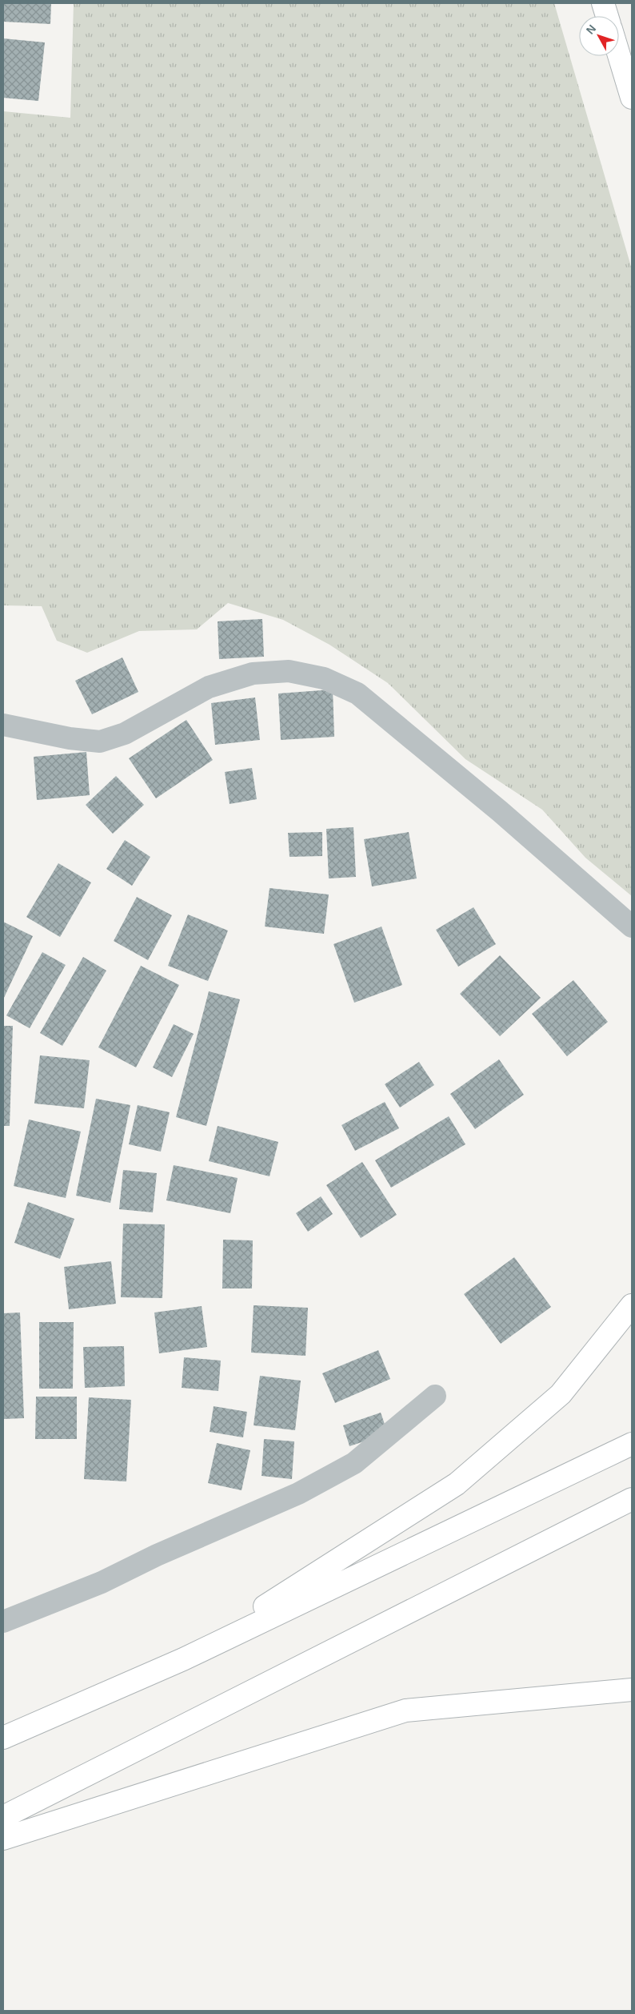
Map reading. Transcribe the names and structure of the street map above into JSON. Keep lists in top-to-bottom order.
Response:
{
  "north": "top left"
}
